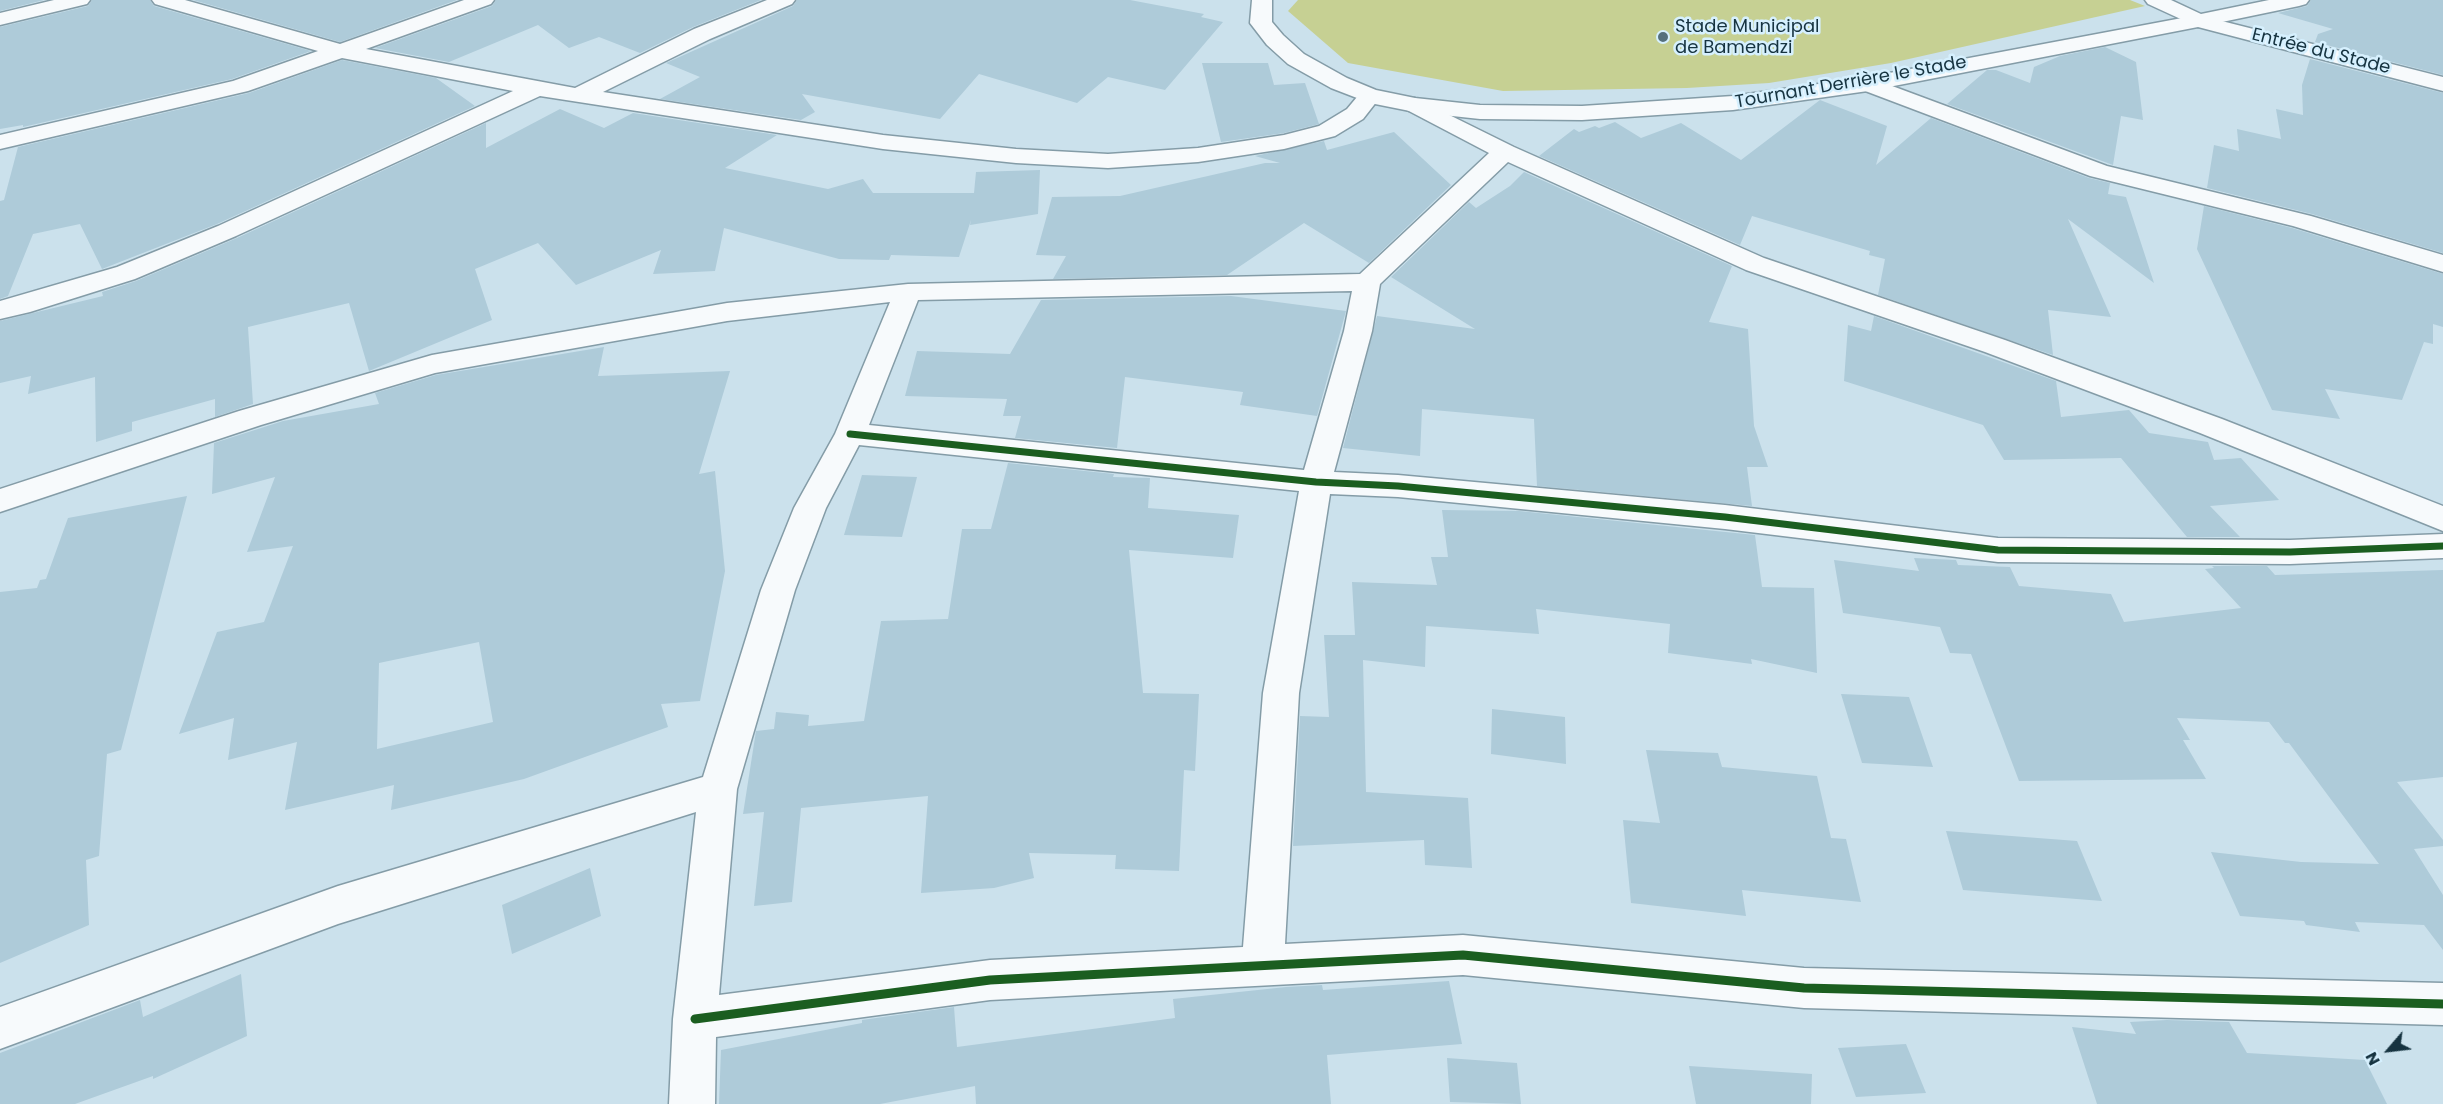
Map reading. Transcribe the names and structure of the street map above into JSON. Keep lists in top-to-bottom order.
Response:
{
  "streets": {
    "street": ["Entrée du Stade", "Tournant Derrière le Stade"]
  },
  "crossings": [
    ["Entrée du Stade", "Tournant Derrière le Stade"]
  ],
  "places": ["Stade Municipal de Bamendzi"],
  "north": "bottom left"
}
